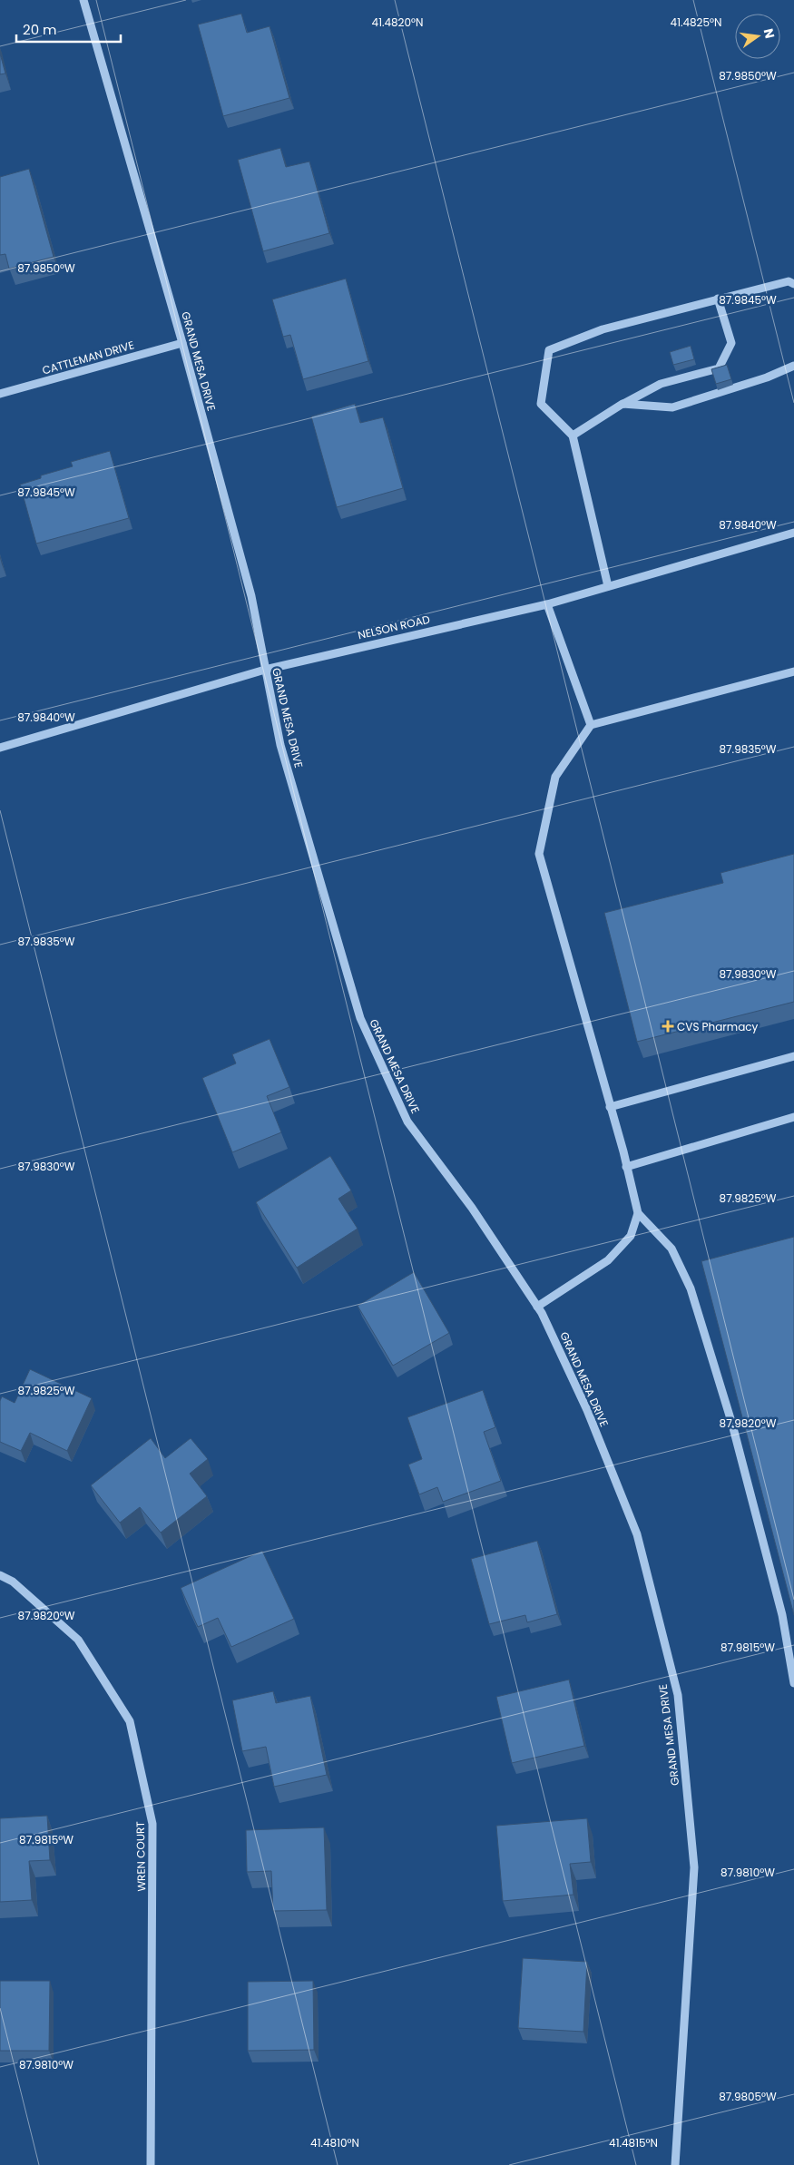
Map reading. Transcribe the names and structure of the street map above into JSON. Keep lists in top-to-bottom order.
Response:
{
  "streets": {
    "street": [
      "CATTLEMAN DRIVE",
      "GRAND MESA DRIVE",
      "NELSON ROAD",
      "WREN COURT"
    ]
  },
  "crossings": [
    ["CATTLEMAN DRIVE", "GRAND MESA DRIVE"],
    ["GRAND MESA DRIVE", "NELSON ROAD"]
  ],
  "places": {
    "health": ["CVS Pharmacy"]
  },
  "scale_bar": "20 m",
  "north": "right",
  "coordinates": [
    "41.4820°N",
    "41.4825°N",
    "87.9850°W",
    "87.9845°W",
    "87.9840°W",
    "87.9835°W",
    "87.9830°W",
    "87.9825°W",
    "87.9820°W",
    "87.9815°W",
    "87.9810°W",
    "87.9805°W",
    "41.4810°N",
    "41.4815°N"
  ]
}
